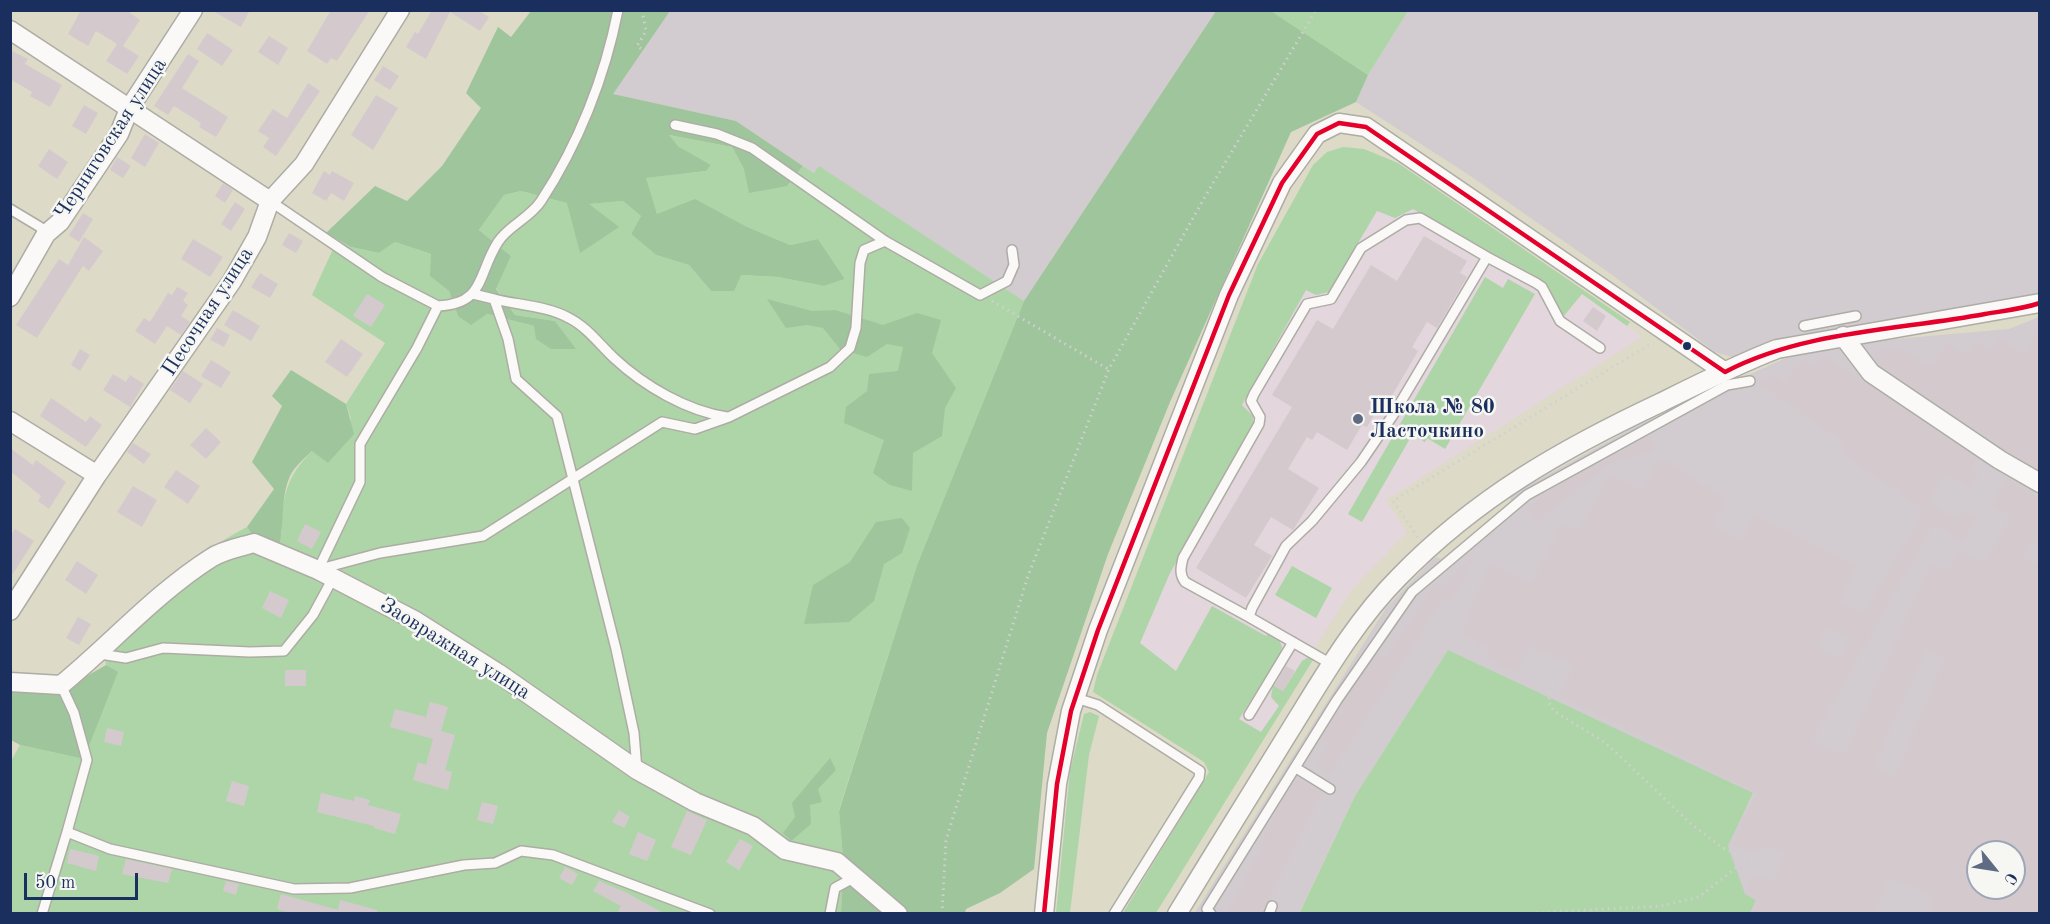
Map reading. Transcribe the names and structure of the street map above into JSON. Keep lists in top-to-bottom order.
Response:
{
  "streets": {
    "street": ["Черниговская улица", "Песочная улица", "Заовражная улица"]
  },
  "places": ["Школа № 80 Ласточкино"],
  "scale_bar": "50 m",
  "north": "bottom right"
}
